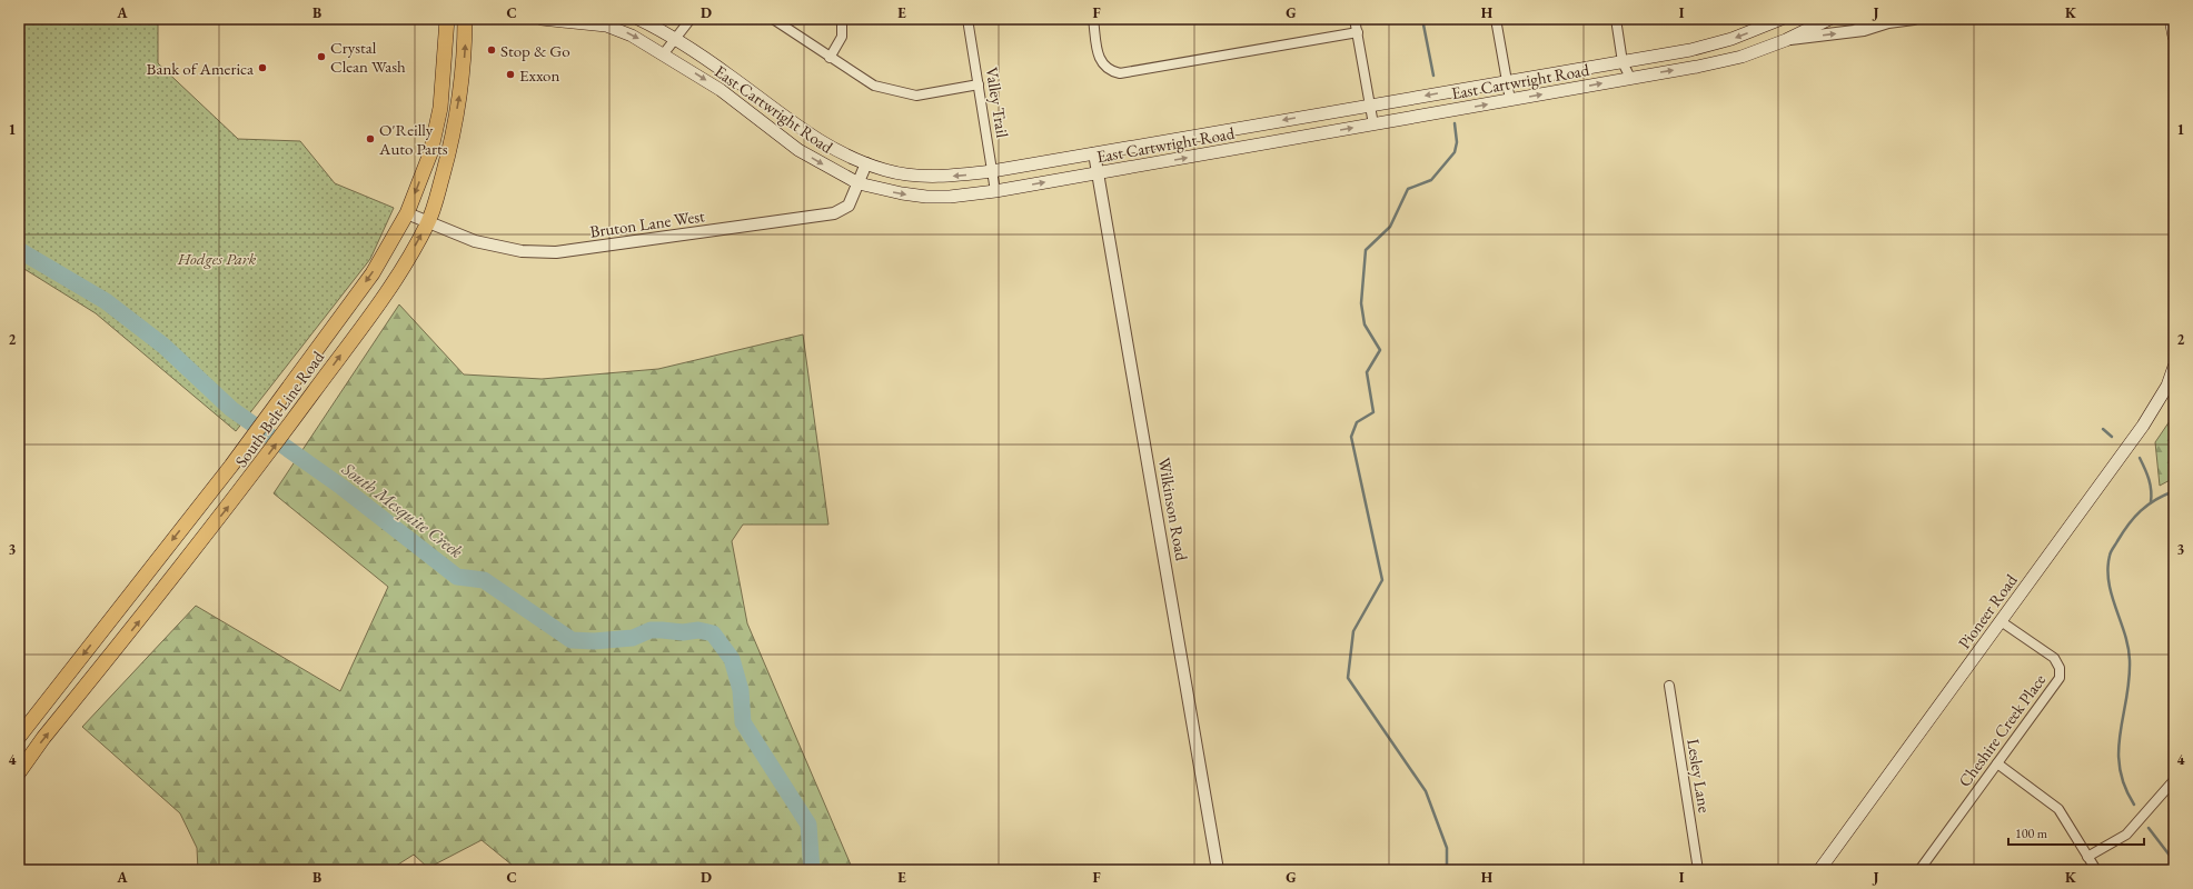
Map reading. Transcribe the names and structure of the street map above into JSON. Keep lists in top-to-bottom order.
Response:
{
  "streets": {
    "main road": ["East Cartwright Road", "South Belt Line Road", "Pioneer Road"],
    "street": [
      "Valley Trail",
      "Bruton Lane West",
      "Wilkinson Road",
      "Cheshire Creek Place",
      "Lesley Lane"
    ]
  },
  "crossings": [
    ["East Cartwright Road", "Valley Trail"],
    ["East Cartwright Road", "Bruton Lane West"],
    ["East Cartwright Road", "Wilkinson Road"],
    ["Bruton Lane West", "South Belt Line Road"],
    ["Pioneer Road", "Cheshire Creek Place"]
  ],
  "water": ["South Mesquite Creek"],
  "parks": ["Hodges Park"],
  "places": [
    "Stop & Go",
    "Crystal Clean Wash",
    "Bank of America",
    "Exxon",
    "O'Reilly Auto Parts"
  ],
  "scale_bar": "100 m",
  "grid": {
    "columns": [
      "A",
      "B",
      "C",
      "D",
      "E",
      "F",
      "G",
      "H",
      "I",
      "J",
      "K"
    ],
    "rows": [
      "1",
      "2",
      "3",
      "4"
    ]
  }
}
